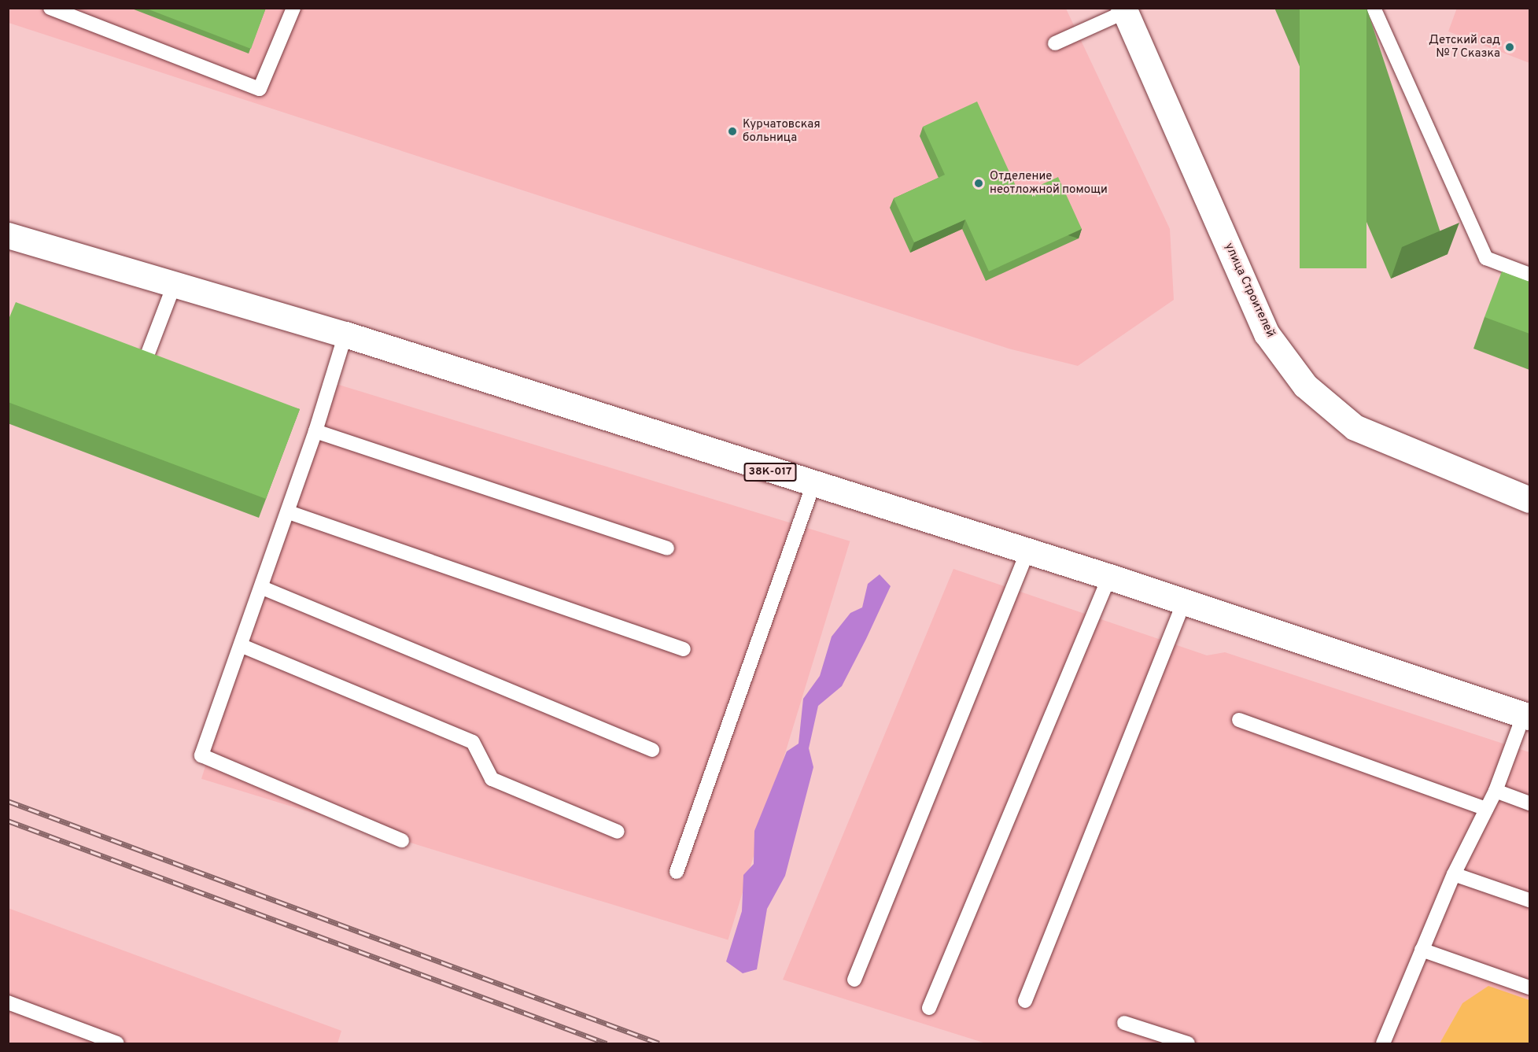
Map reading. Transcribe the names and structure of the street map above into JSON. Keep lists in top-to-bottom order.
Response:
{
  "streets": {
    "main road": ["улица Строителей", "38К-017"]
  },
  "places": ["Детский сад № 7 Сказка", "Курчатовская больница", "Отделение неотложной помощи"]
}
